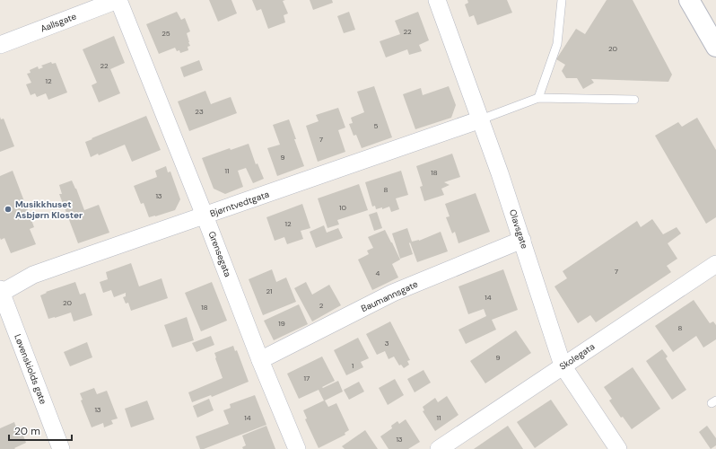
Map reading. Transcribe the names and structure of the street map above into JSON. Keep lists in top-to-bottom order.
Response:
{
  "streets": {
    "street": [
      "Aallsgate",
      "Bjørntvedtgata",
      "Olavsgate",
      "Grensegata",
      "Baumannsgate",
      "Skolegata",
      "Løvenskiolds gate"
    ]
  },
  "crossings": [
    ["Aallsgate", "Grensegata"],
    ["Bjørntvedtgata", "Olavsgate"],
    ["Bjørntvedtgata", "Grensegata"],
    ["Bjørntvedtgata", "Løvenskiolds gate"],
    ["Olavsgate", "Baumannsgate"],
    ["Olavsgate", "Skolegata"],
    ["Grensegata", "Baumannsgate"]
  ],
  "places": ["Musikkhuset Asbjørn Kloster"],
  "house_numbers": [
    "22",
    "25",
    "20",
    "22",
    "12",
    "23",
    "5",
    "7",
    "9",
    "11",
    "18",
    "8",
    "13",
    "10",
    "12",
    "7",
    "4",
    "21",
    "14",
    "20",
    "2",
    "18",
    "19",
    "8",
    "3",
    "9",
    "1",
    "17",
    "13",
    "14",
    "11",
    "13"
  ],
  "scale_bar": "20 m"
}
